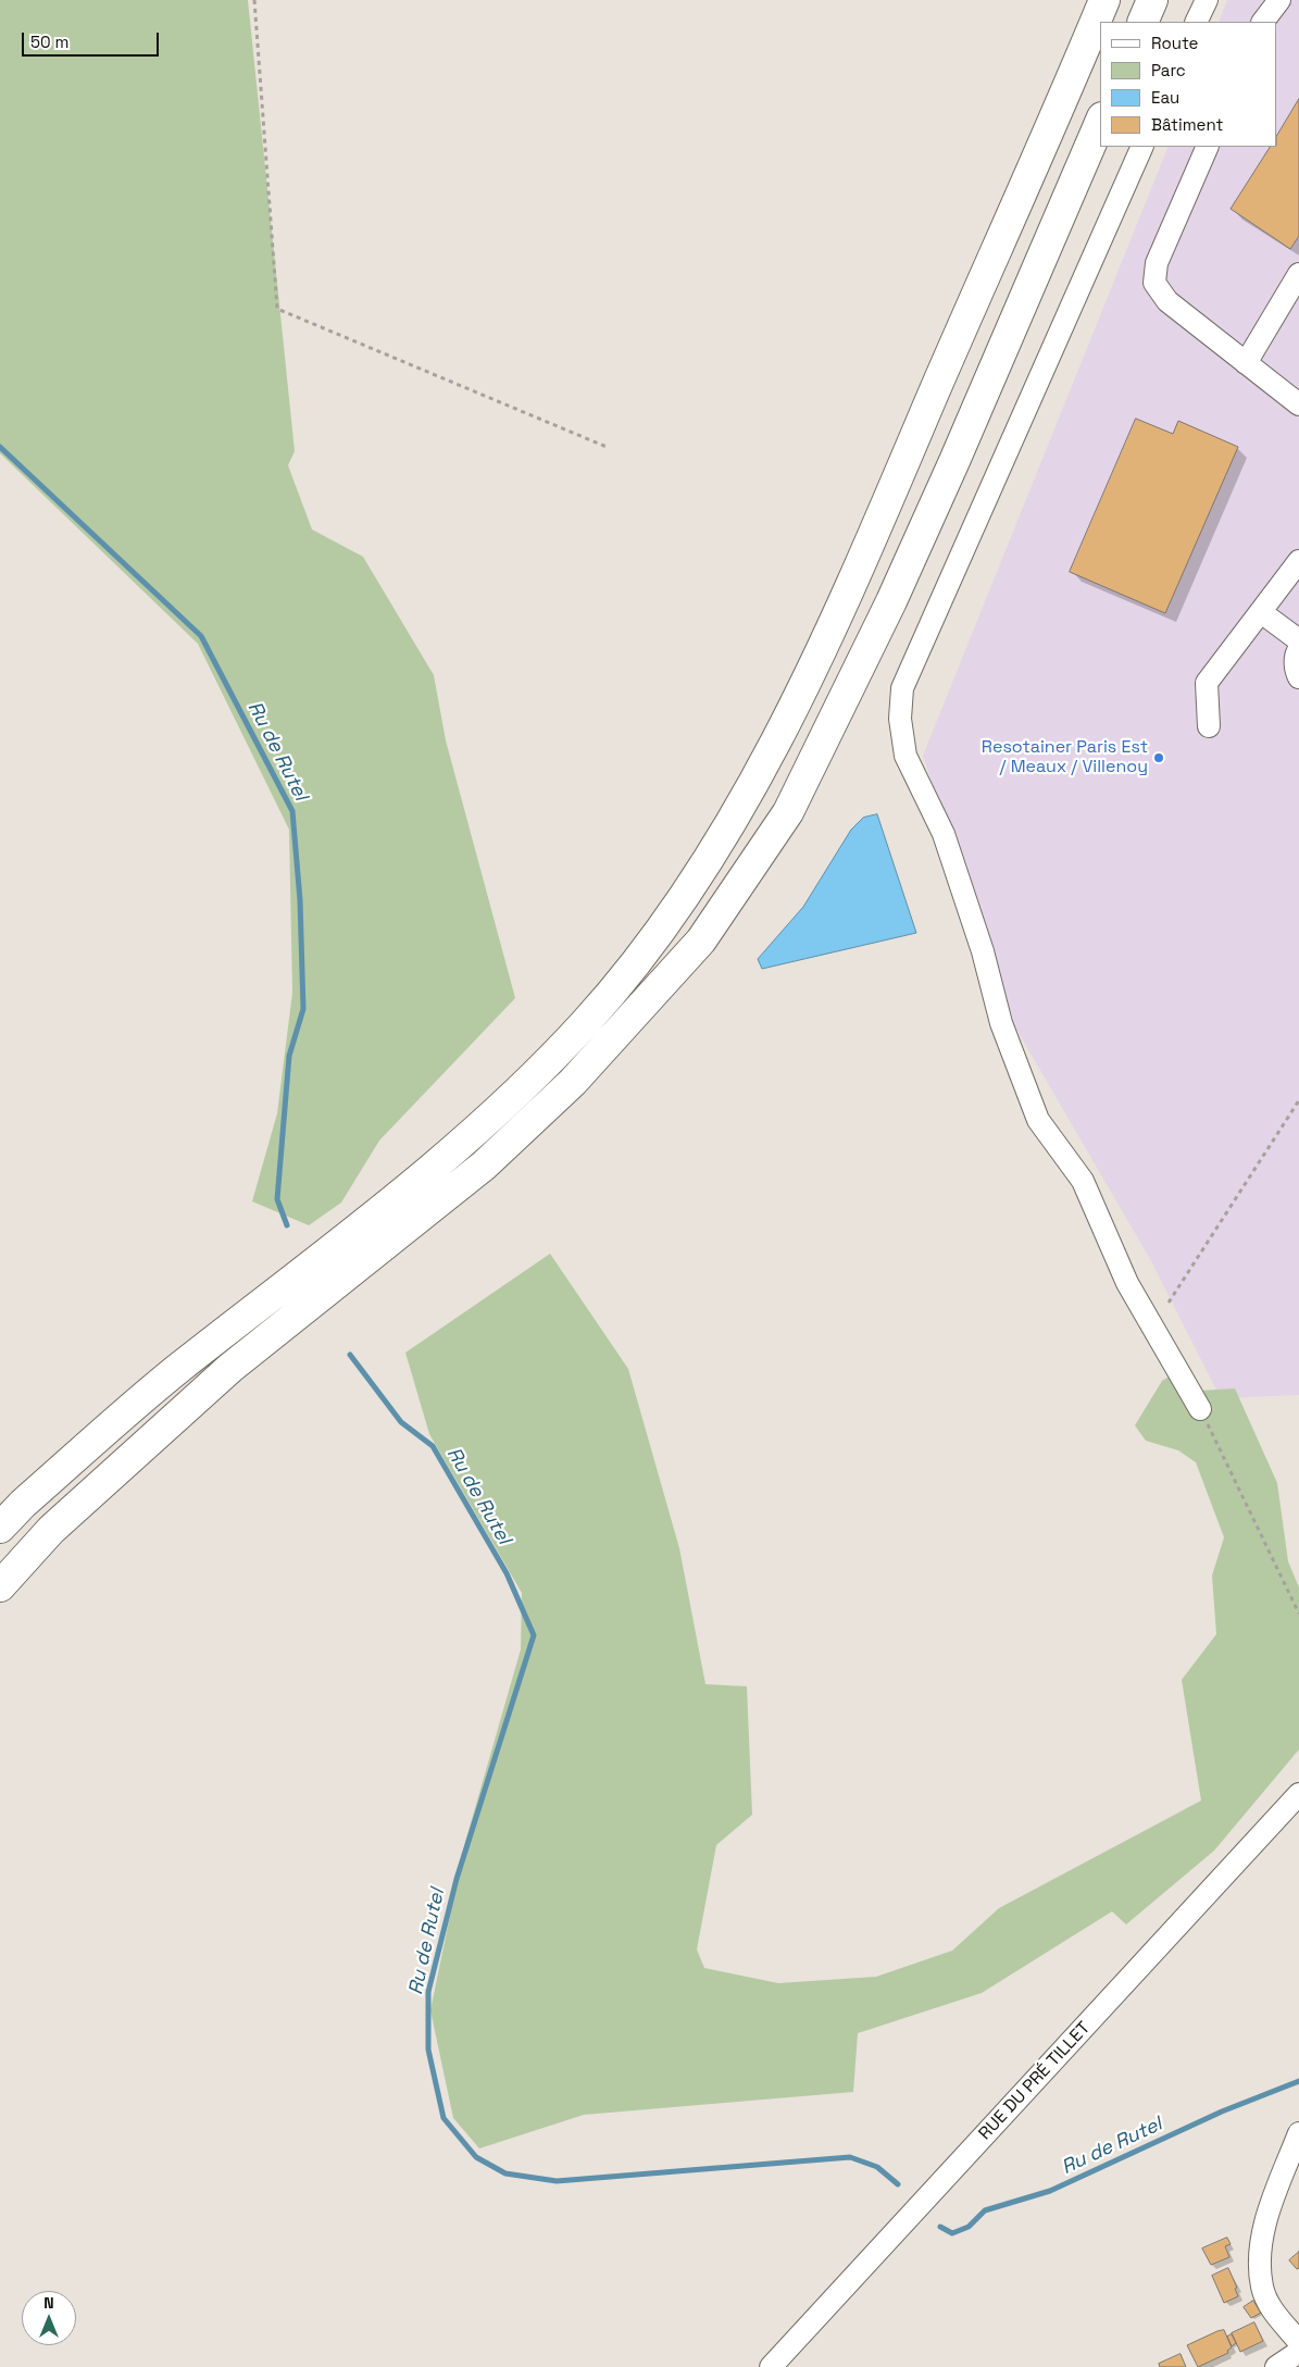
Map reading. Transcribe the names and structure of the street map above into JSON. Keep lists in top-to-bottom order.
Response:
{
  "streets": {
    "street": ["RUE DU PRÉ TILLET"]
  },
  "water": ["Ru de Rutel"],
  "places": ["Resotainer Paris Est / Meaux / Villenoy"],
  "legend": [
    "Route",
    "Parc",
    "Eau",
    "Bâtiment"
  ],
  "scale_bar": "50 m",
  "north": "top"
}
